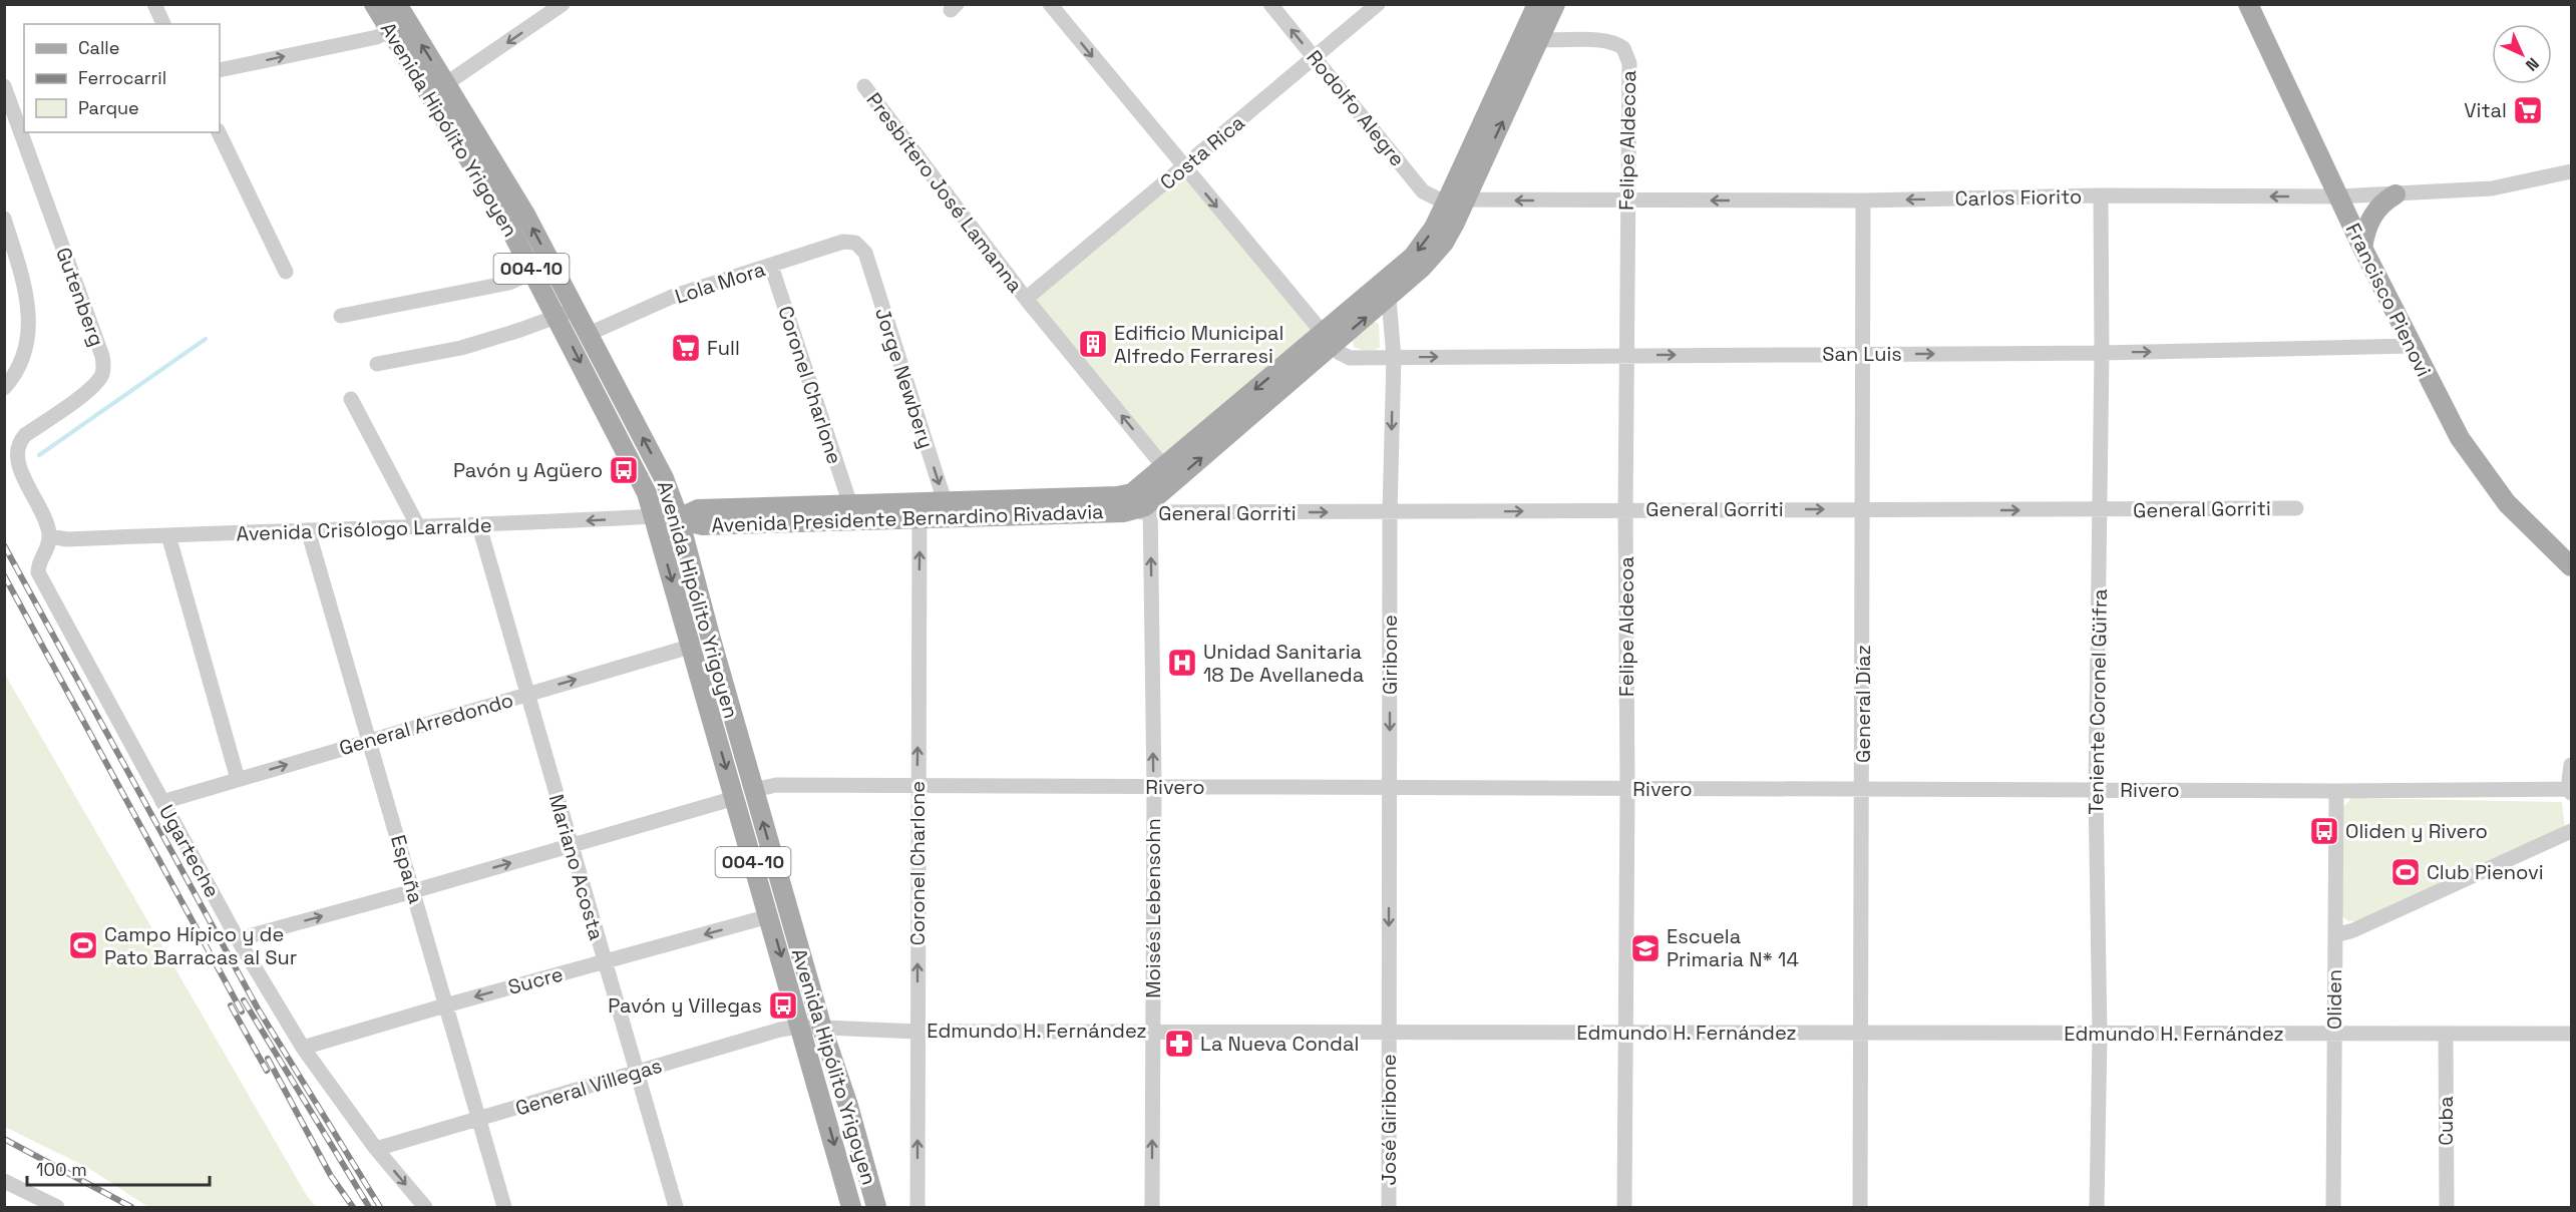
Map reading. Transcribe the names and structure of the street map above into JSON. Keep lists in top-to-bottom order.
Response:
{
  "streets": {
    "main road": [
      "Avenida Hipólito Yrigoyen",
      "004-10",
      "Francisco Pienovi",
      "Avenida Presidente Bernardino Rivadavia",
      "Avenida Crisólogo Larralde"
    ],
    "street": [
      "Rodolfo Alegre",
      "Felipe Aldecoa",
      "Costa Rica",
      "Presbítero José Lamanna",
      "Carlos Fiorito",
      "Lola Mora",
      "Gutenberg",
      "San Luis",
      "Jorge Newbery",
      "Coronel Charlone",
      "General Gorriti",
      "Giribone",
      "Teniente Coronel Güifra",
      "General Díaz",
      "General Arredondo",
      "Rivero",
      "Ugarteche",
      "Mariano Acosta",
      "España",
      "Moisés Lebensohn",
      "Sucre",
      "Oliden",
      "Edmundo H. Fernández",
      "General Villegas",
      "José Giribone",
      "Cuba"
    ]
  },
  "crossings": [
    ["Rodolfo Alegre", "Costa Rica"],
    ["Rodolfo Alegre", "Carlos Fiorito"],
    ["Rodolfo Alegre", "Avenida Presidente Bernardino Rivadavia"],
    ["Avenida Hipólito Yrigoyen", "Lola Mora"],
    ["Avenida Hipólito Yrigoyen", "Avenida Presidente Bernardino Rivadavia"],
    ["Avenida Hipólito Yrigoyen", "Avenida Crisólogo Larralde"],
    ["Avenida Hipólito Yrigoyen", "General Arredondo"],
    ["Avenida Hipólito Yrigoyen", "Rivero"],
    ["Avenida Hipólito Yrigoyen", "Sucre"],
    ["Avenida Hipólito Yrigoyen", "Edmundo H. Fernández"],
    ["Avenida Hipólito Yrigoyen", "General Villegas"],
    ["Felipe Aldecoa", "Carlos Fiorito"],
    ["Felipe Aldecoa", "San Luis"],
    ["Felipe Aldecoa", "General Gorriti"],
    ["Felipe Aldecoa", "Avenida Presidente Bernardino Rivadavia"],
    ["Felipe Aldecoa", "Rivero"],
    ["Felipe Aldecoa", "Edmundo H. Fernández"],
    ["Costa Rica", "Presbítero José Lamanna"],
    ["Presbítero José Lamanna", "Avenida Presidente Bernardino Rivadavia"],
    ["Presbítero José Lamanna", "Moisés Lebensohn"],
    ["Carlos Fiorito", "Francisco Pienovi"],
    ["Carlos Fiorito", "Avenida Presidente Bernardino Rivadavia"],
    ["Carlos Fiorito", "Teniente Coronel Güifra"],
    ["Carlos Fiorito", "General Díaz"],
    ["Lola Mora", "Jorge Newbery"],
    ["Lola Mora", "Coronel Charlone"],
    ["Gutenberg", "Avenida Crisólogo Larralde"],
    ["Gutenberg", "Ugarteche"],
    ["Francisco Pienovi", "San Luis"],
    ["San Luis", "Avenida Presidente Bernardino Rivadavia"],
    ["San Luis", "Giribone"],
    ["San Luis", "Teniente Coronel Güifra"],
    ["San Luis", "General Díaz"],
    ["Jorge Newbery", "Avenida Presidente Bernardino Rivadavia"],
    ["Coronel Charlone", "Avenida Presidente Bernardino Rivadavia"],
    ["Coronel Charlone", "Rivero"],
    ["Coronel Charlone", "Edmundo H. Fernández"],
    ["General Gorriti", "Avenida Presidente Bernardino Rivadavia"],
    ["General Gorriti", "Giribone"],
    ["General Gorriti", "Teniente Coronel Güifra"],
    ["General Gorriti", "General Díaz"],
    ["General Gorriti", "Moisés Lebensohn"],
    ["Avenida Presidente Bernardino Rivadavia", "Avenida Crisólogo Larralde"],
    ["Avenida Presidente Bernardino Rivadavia", "Giribone"],
    ["Avenida Presidente Bernardino Rivadavia", "Moisés Lebensohn"],
    ["Avenida Crisólogo Larralde", "Ugarteche"],
    ["Avenida Crisólogo Larralde", "Mariano Acosta"],
    ["Avenida Crisólogo Larralde", "España"],
    ["Giribone", "Rivero"],
    ["Giribone", "Edmundo H. Fernández"],
    ["Giribone", "José Giribone"],
    ["Teniente Coronel Güifra", "Rivero"],
    ["Teniente Coronel Güifra", "Edmundo H. Fernández"],
    ["General Díaz", "Rivero"],
    ["General Díaz", "Edmundo H. Fernández"],
    ["General Arredondo", "Ugarteche"],
    ["General Arredondo", "Mariano Acosta"],
    ["General Arredondo", "España"],
    ["Rivero", "Moisés Lebensohn"],
    ["Rivero", "Oliden"],
    ["Ugarteche", "Sucre"],
    ["Ugarteche", "General Villegas"],
    ["Mariano Acosta", "Sucre"],
    ["Mariano Acosta", "General Villegas"],
    ["España", "Sucre"],
    ["España", "General Villegas"],
    ["Moisés Lebensohn", "Edmundo H. Fernández"],
    ["Oliden", "Edmundo H. Fernández"],
    ["Edmundo H. Fernández", "General Villegas"],
    ["Edmundo H. Fernández", "José Giribone"],
    ["Edmundo H. Fernández", "Cuba"]
  ],
  "one_way": [
    "Presbítero José Lamanna",
    "Carlos Fiorito",
    "San Luis",
    "Jorge Newbery",
    "Coronel Charlone",
    "General Gorriti",
    "Giribone",
    "General Arredondo",
    "Moisés Lebensohn"
  ],
  "places": {
    "supermarket": ["Vital", "Full"],
    "building": ["Edificio Municipal Alfredo Ferraresi"],
    "bus stop": ["Pavón y Agüero", "Oliden y Rivero", "Pavón y Villegas"],
    "hospital": ["Unidad Sanitaria 18 De Avellaneda"],
    "sports": ["Club Pienovi", "Campo Hípico y de Pato Barracas al Sur"],
    "school or university": ["Escuela Primaria N* 14"],
    "pharmacy": ["La Nueva Condal"]
  },
  "legend": ["Calle", "Ferrocarril", "Parque"],
  "scale_bar": "100 m",
  "north": "bottom right"
}
